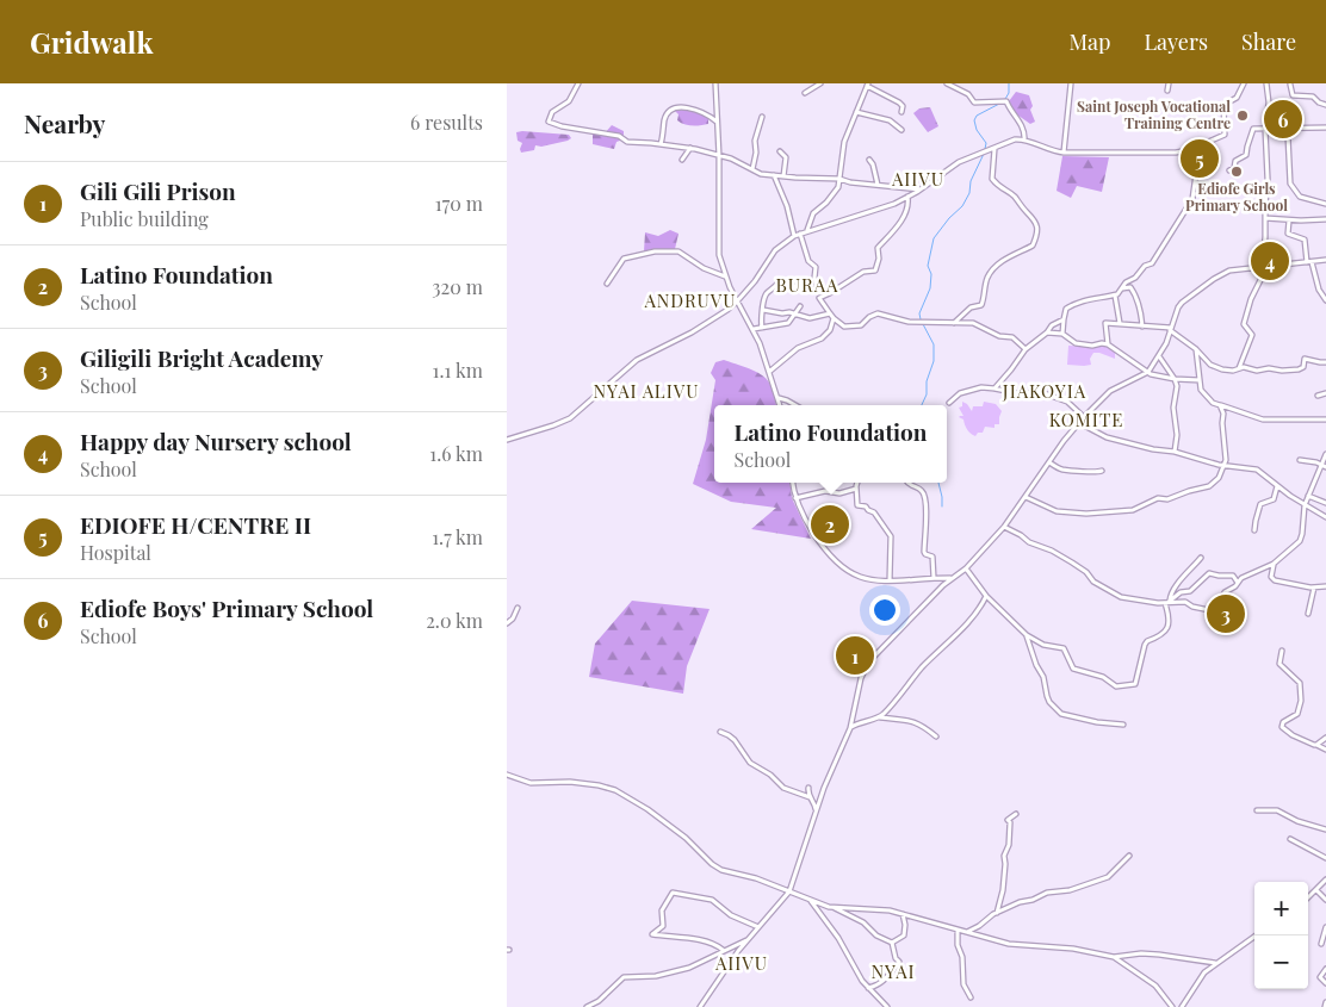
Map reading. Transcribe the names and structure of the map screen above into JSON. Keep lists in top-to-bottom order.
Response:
{
  "districts": [
    "AIIVU",
    "BURAA",
    "ANDRUVU",
    "NYAI ALIVU",
    "JIAKOYIA",
    "KOMITE",
    "AIIVU",
    "NYAI"
  ],
  "places": ["Saint Joseph Vocational Training Centre", "Ediofe Girls Primary School"],
  "page": {
    "header": "Gridwalk",
    "nav": ["Map", "Layers", "Share"],
    "heading": ["Nearby", "6 results"],
    "pins": [
      "6",
      "5",
      "4",
      "2",
      "3",
      "1"
    ],
    "list": [
      {
        "mark": "1",
        "name": "Gili Gili Prison",
        "note": "Public building",
        "value": "170 m"
      },
      {
        "mark": "2",
        "name": "Latino Foundation",
        "note": "School",
        "value": "320 m"
      },
      {
        "mark": "3",
        "name": "Giligili Bright Academy",
        "note": "School",
        "value": "1.1 km"
      },
      {
        "mark": "4",
        "name": "Happy day Nursery school",
        "note": "School",
        "value": "1.6 km"
      },
      {
        "mark": "5",
        "name": "EDIOFE H/CENTRE II",
        "note": "Hospital",
        "value": "1.7 km"
      },
      {
        "mark": "6",
        "name": "Ediofe Boys' Primary School",
        "note": "School",
        "value": "2.0 km"
      }
    ],
    "popup": ["Latino Foundation", "School"],
    "map_buttons": ["+", "−"]
  }
}
